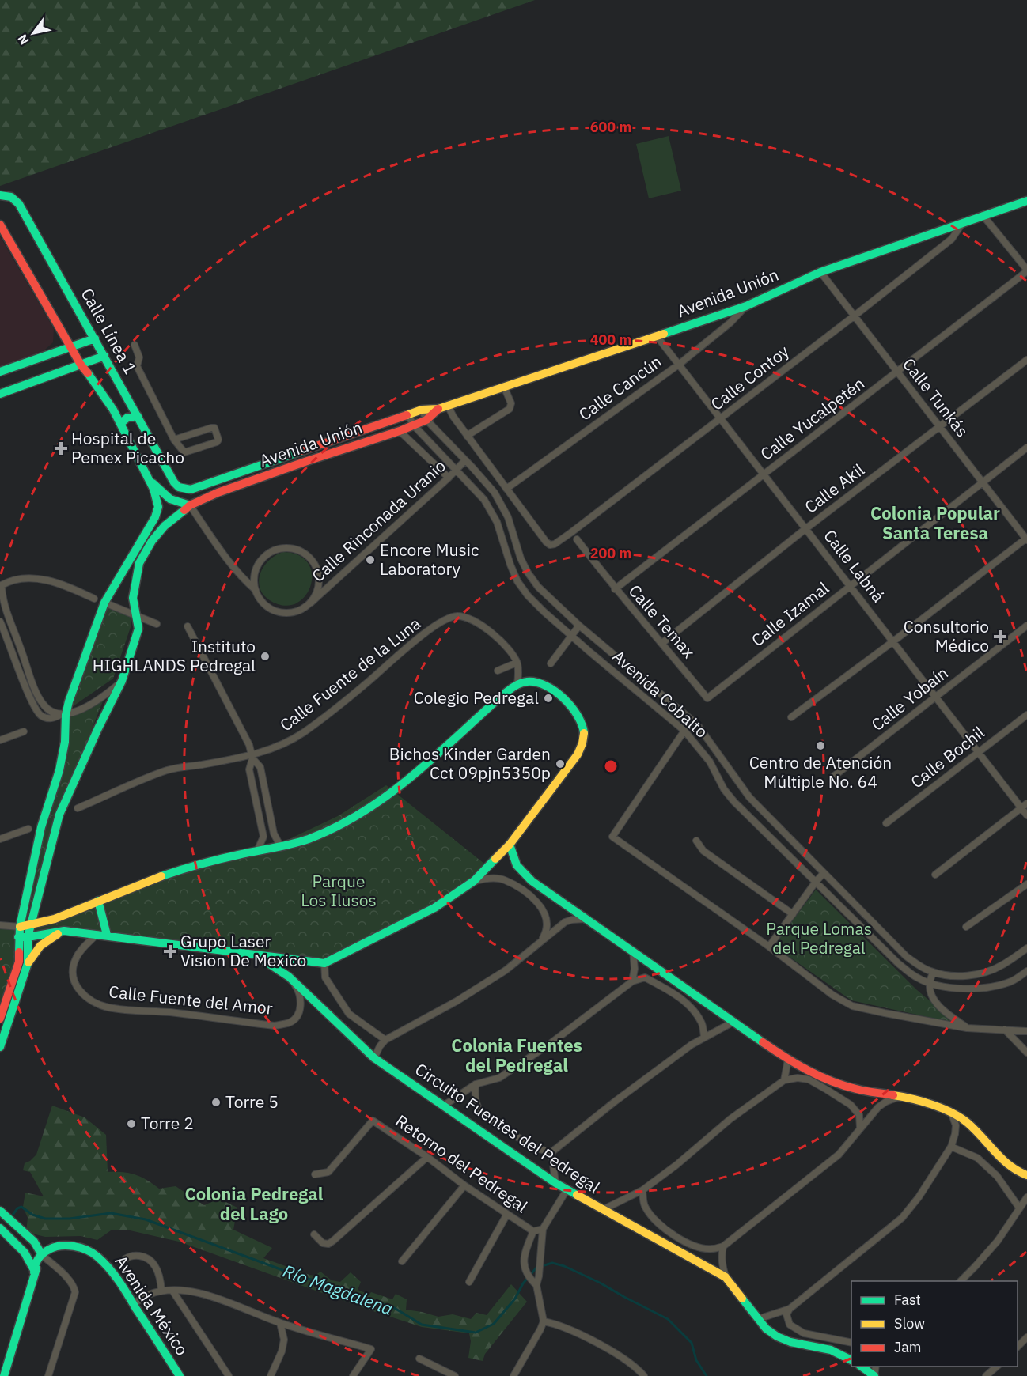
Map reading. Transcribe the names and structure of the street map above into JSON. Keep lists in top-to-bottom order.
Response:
{
  "streets": {
    "street": [
      "Avenida Unión",
      "Calle Línea 1",
      "Calle Contoy",
      "Calle Cancún",
      "Calle Tunkás",
      "Calle Yucalpetén",
      "Calle Akil",
      "Calle Rinconada Uranio",
      "Calle Labná",
      "Calle Izamal",
      "Calle Temax",
      "Calle Fuente de la Luna",
      "Avenida Cobalto",
      "Calle Yobaín",
      "Calle Bochil",
      "Calle Fuente del Amor",
      "Circuito Fuentes del Pedregal",
      "Retorno del Pedregal",
      "Avenida México"
    ]
  },
  "crossings": [
    ["Avenida Unión", "Calle Línea 1"],
    ["Avenida Unión", "Calle Contoy"],
    ["Avenida Unión", "Calle Cancún"],
    ["Avenida Unión", "Calle Tunkás"],
    ["Avenida Unión", "Calle Labná"],
    ["Avenida Unión", "Avenida Cobalto"],
    ["Avenida Unión", "Circuito Fuentes del Pedregal"],
    ["Calle Contoy", "Calle Cancún"],
    ["Calle Contoy", "Calle Tunkás"],
    ["Calle Contoy", "Calle Labná"],
    ["Calle Cancún", "Calle Labná"],
    ["Calle Tunkás", "Calle Yucalpetén"],
    ["Calle Tunkás", "Calle Akil"],
    ["Calle Tunkás", "Calle Izamal"],
    ["Calle Yucalpetén", "Calle Labná"],
    ["Calle Yucalpetén", "Calle Temax"],
    ["Calle Akil", "Calle Labná"],
    ["Calle Akil", "Calle Temax"],
    ["Calle Rinconada Uranio", "Avenida Cobalto"],
    ["Calle Labná", "Calle Izamal"],
    ["Calle Labná", "Calle Yobaín"],
    ["Calle Labná", "Calle Bochil"],
    ["Calle Izamal", "Calle Temax"],
    ["Calle Fuente del Amor", "Circuito Fuentes del Pedregal"]
  ],
  "districts": ["Colonia Popular Santa Teresa", "Colonia Fuentes del Pedregal", "Colonia Pedregal del Lago"],
  "water": ["Río Magdalena"],
  "parks": ["Parque Los Ilusos", "Parque Lomas del Pedregal"],
  "places": {
    "health": ["Hospital de Pemex Picacho", "Consultorio Médico", "Grupo Laser Vision De Mexico"],
    "other": [
      "Encore Music Laboratory",
      "Instituto HIGHLANDS Pedregal",
      "Colegio Pedregal",
      "Centro de Atención Múltiple No. 64",
      "Bichos Kinder Garden Cct 09pjn5350p",
      "Torre 5",
      "Torre 2"
    ]
  },
  "legend": ["Fast", "Slow", "Jam"],
  "north": "bottom left",
  "rings": ["600 m", "400 m", "200 m"]
}
